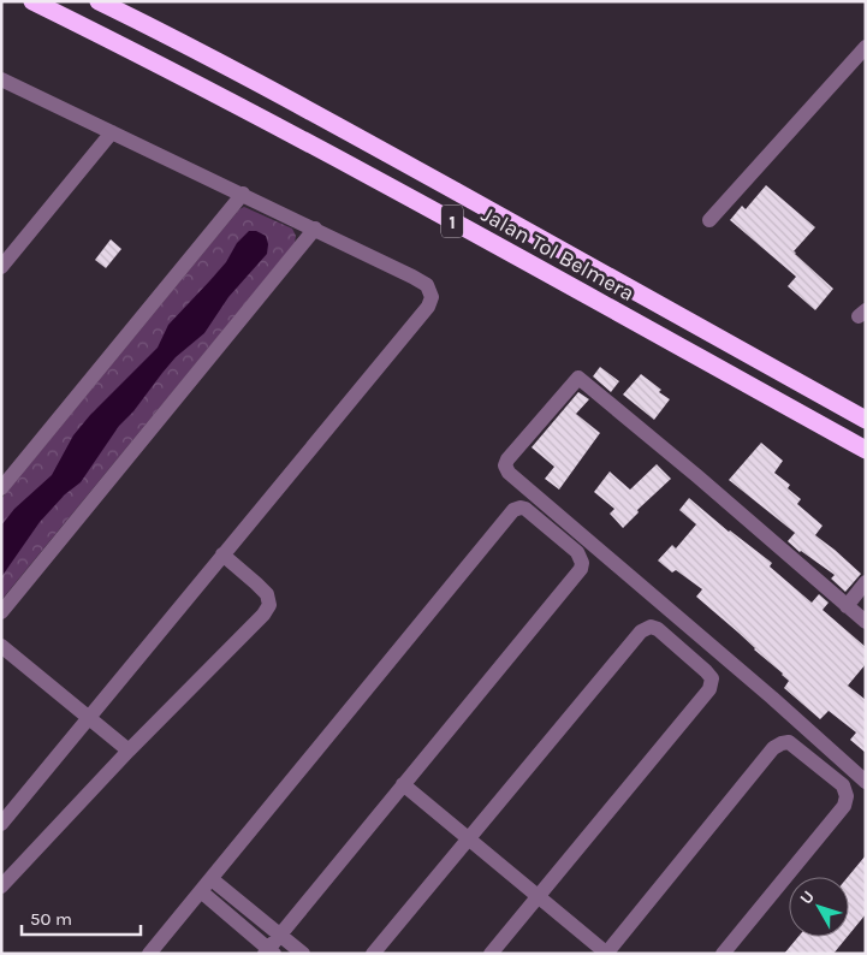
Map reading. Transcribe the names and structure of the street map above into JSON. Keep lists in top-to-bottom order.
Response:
{
  "streets": {
    "highway": ["1", "Jalan Tol Belmera"]
  },
  "scale_bar": "50 m",
  "north": "top left"
}
